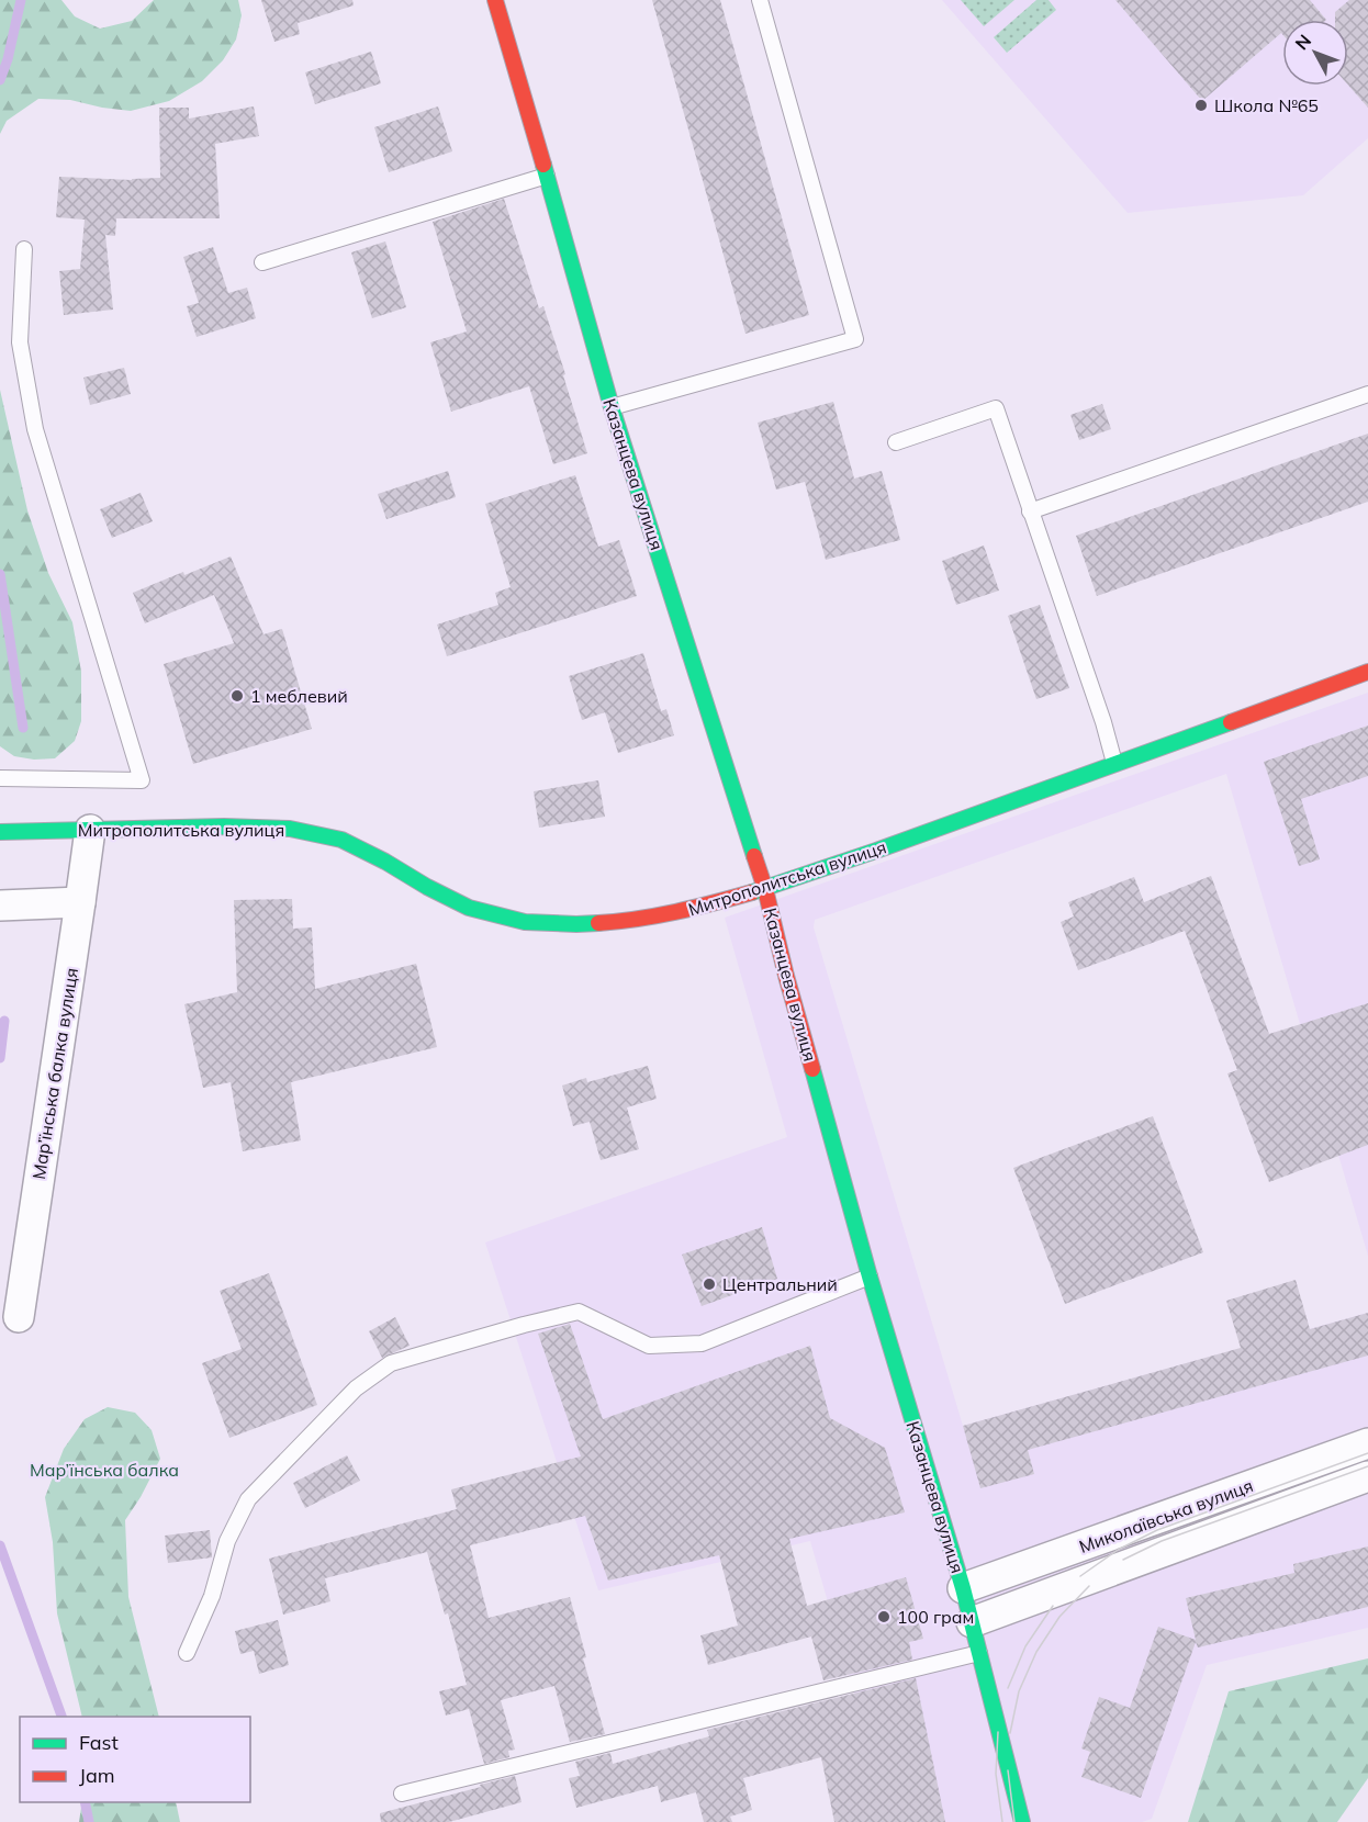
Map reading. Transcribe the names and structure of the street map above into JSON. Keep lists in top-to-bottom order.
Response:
{
  "streets": {
    "street": [
      "Казанцева вулиця",
      "Митрополитська вулиця",
      "Мар’їнська балка вулиця",
      "Миколаївська вулиця"
    ]
  },
  "crossings": [
    ["Казанцева вулиця", "Митрополитська вулиця"],
    ["Казанцева вулиця", "Миколаївська вулиця"],
    ["Митрополитська вулиця", "Мар’їнська балка вулиця"]
  ],
  "parks": ["Мар’їнська балка"],
  "places": [
    "Школа №65",
    "1 меблевий",
    "Центральний",
    "100 грам"
  ],
  "legend": ["Fast", "Jam"],
  "north": "top left"
}
